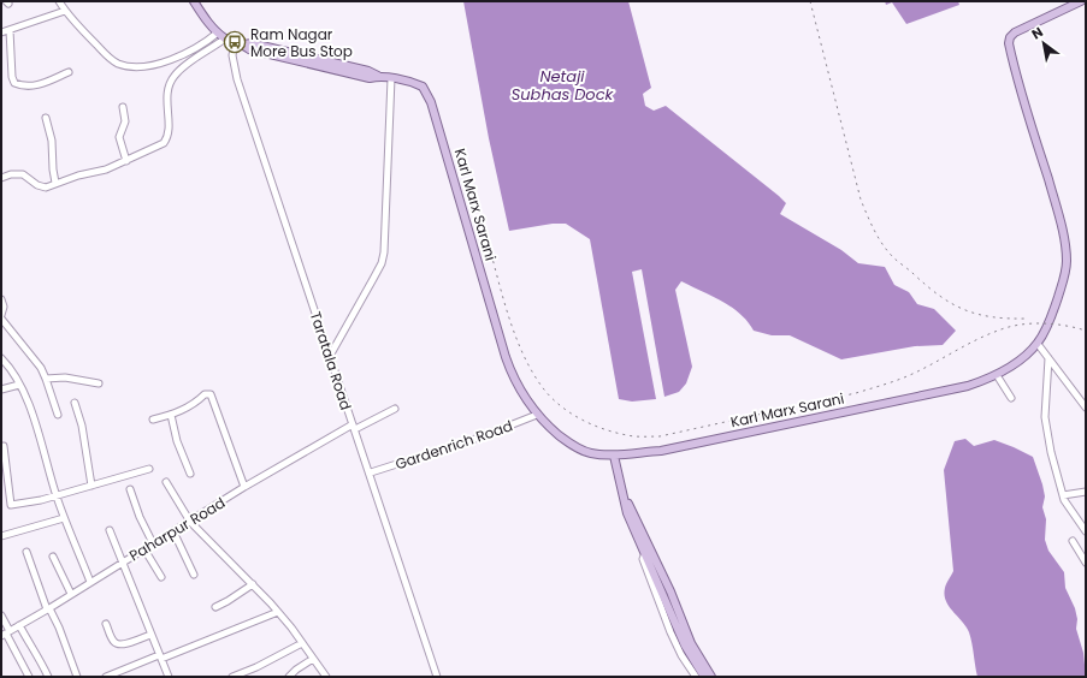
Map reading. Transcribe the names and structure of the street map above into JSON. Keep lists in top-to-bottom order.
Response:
{
  "streets": {
    "main road": ["Karl Marx Sarani"],
    "street": ["Taratala Road", "Gardenrich Road", "Paharpur Road"]
  },
  "crossings": [
    ["Karl Marx Sarani", "Taratala Road"],
    ["Karl Marx Sarani", "Gardenrich Road"],
    ["Taratala Road", "Gardenrich Road"],
    ["Taratala Road", "Paharpur Road"]
  ],
  "water": ["Netaji Subhas Dock"],
  "places": {
    "bus stop": ["Ram Nagar More Bus Stop"]
  },
  "north": "top left"
}
